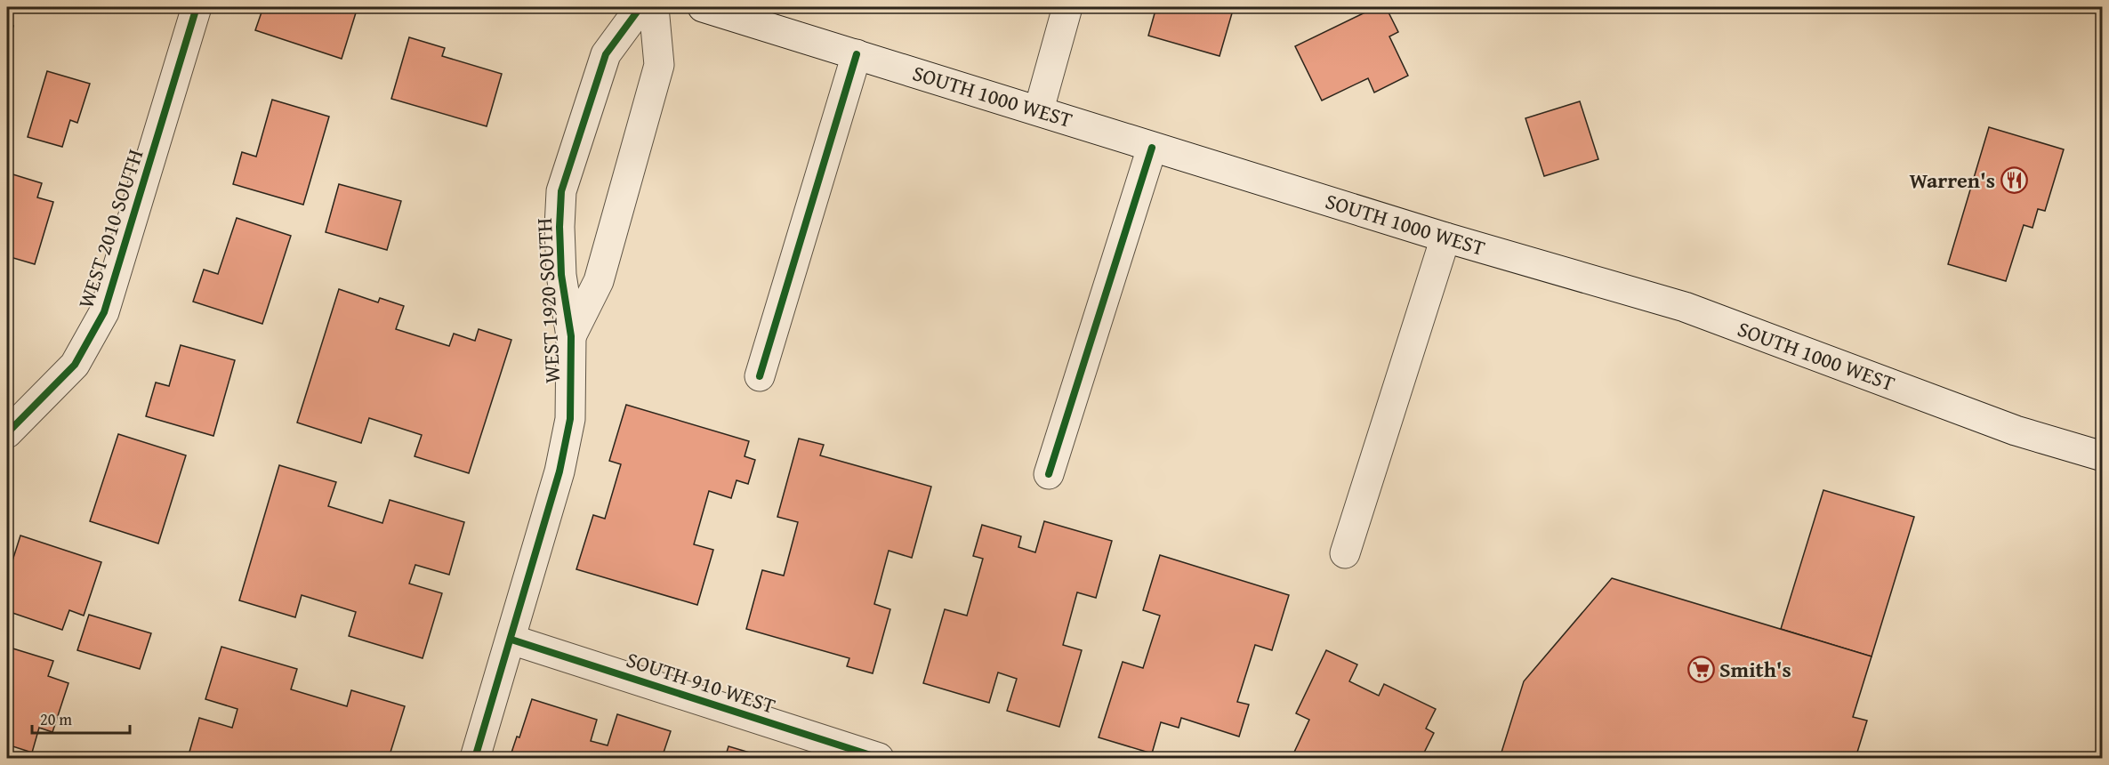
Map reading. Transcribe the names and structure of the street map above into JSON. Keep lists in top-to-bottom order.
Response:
{
  "streets": {
    "street": [
      "SOUTH 1000 WEST",
      "WEST 2010 SOUTH",
      "WEST 1920 SOUTH",
      "SOUTH 910 WEST"
    ]
  },
  "crossings": [
    ["WEST 1920 SOUTH", "SOUTH 910 WEST"]
  ],
  "places": {
    "restaurant": ["Warren's"],
    "supermarket": ["Smith's"]
  },
  "scale_bar": "20 m"
}
